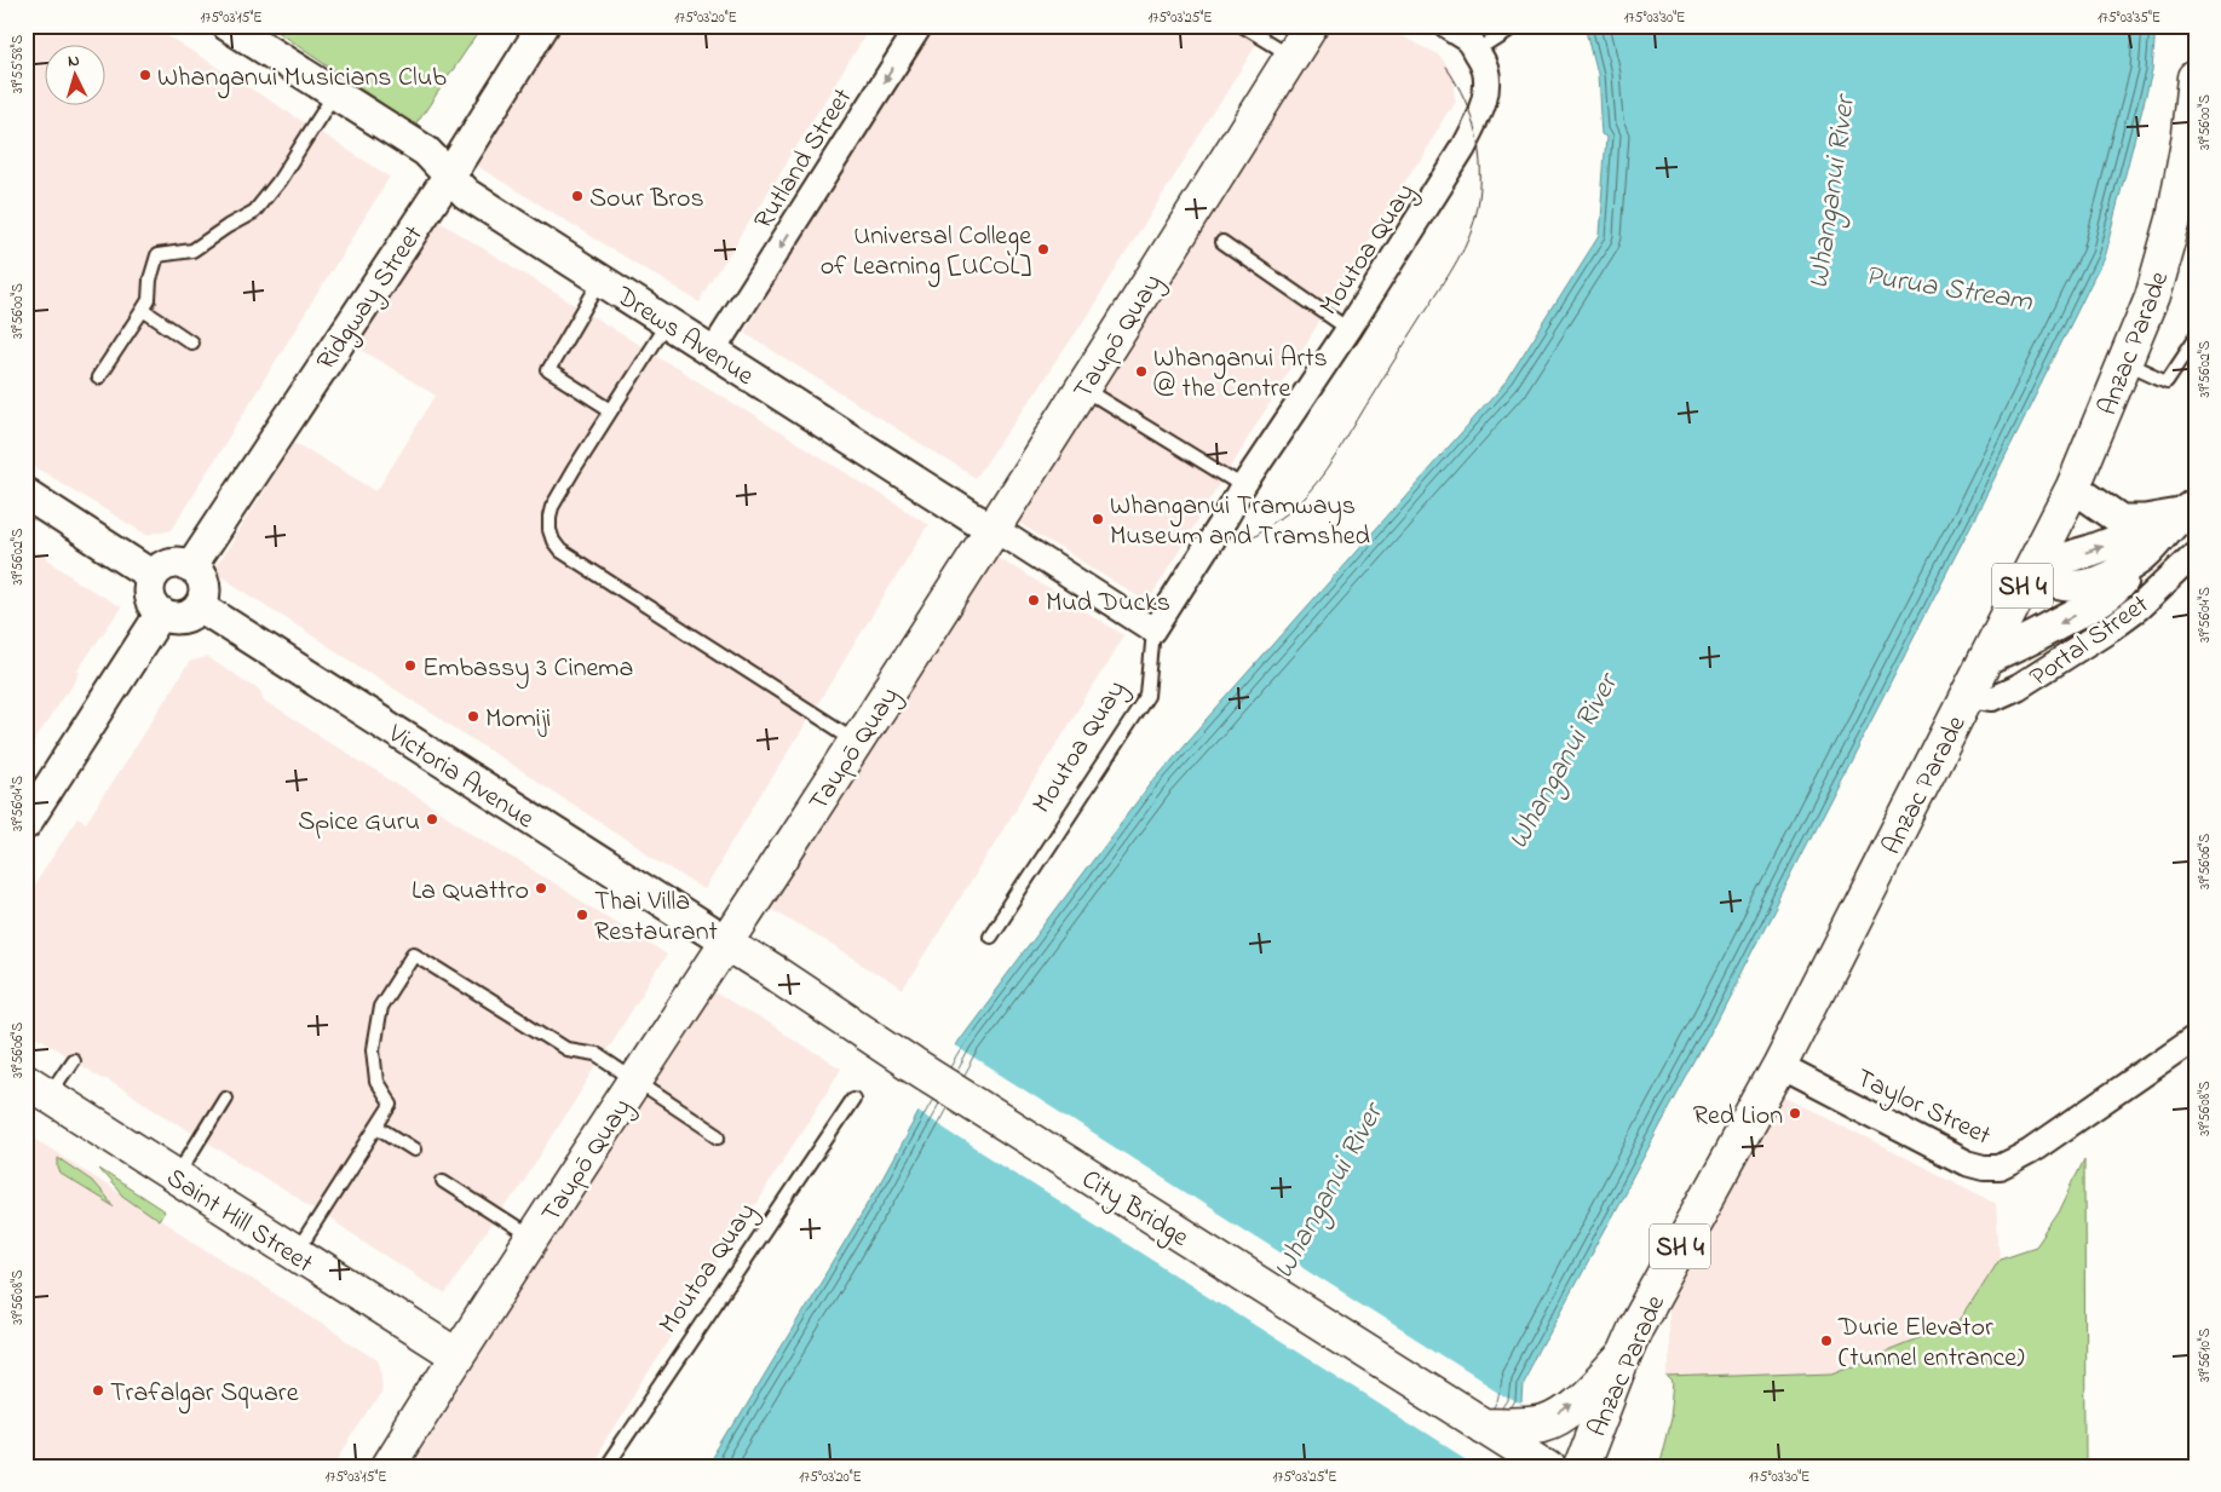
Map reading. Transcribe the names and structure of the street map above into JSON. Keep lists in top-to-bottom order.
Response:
{
  "streets": {
    "main road": [
      "Taupō Quay",
      "Anzac Parade",
      "SH 4",
      "City Bridge",
      "Saint Hill Street"
    ],
    "street": [
      "Rutland Street",
      "Moutoa Quay",
      "Ridgway Street",
      "Drews Avenue",
      "Portal Street",
      "Victoria Avenue",
      "Taylor Street"
    ]
  },
  "crossings": [
    ["Rutland Street", "Drews Avenue"],
    ["Moutoa Quay", "Drews Avenue"],
    ["Ridgway Street", "Drews Avenue"],
    ["Ridgway Street", "Victoria Avenue"],
    ["Drews Avenue", "Taupō Quay"],
    ["Taupō Quay", "Victoria Avenue"],
    ["Taupō Quay", "City Bridge"],
    ["Taupō Quay", "Saint Hill Street"],
    ["Anzac Parade", "Portal Street"],
    ["Anzac Parade", "Taylor Street"],
    ["Victoria Avenue", "City Bridge"]
  ],
  "one_way": ["Rutland Street"],
  "water": ["Whanganui River", "Purua Stream"],
  "places": [
    "Whanganui Musicians Club",
    "Sour Bros",
    "Universal College of Learning [UCOL]",
    "Whanganui Arts @ the Centre",
    "Whanganui Tramways Museum and Tramshed",
    "Mud Ducks",
    "Embassy 3 Cinema",
    "Momiji",
    "Spice Guru",
    "La Quattro",
    "Thai Villa Restaurant",
    "Red Lion",
    "Durie Elevator (tunnel entrance)",
    "Trafalgar Square"
  ],
  "north": "top",
  "coordinates": [
    "175°03'15\"E",
    "175°03'20\"E",
    "175°03'25\"E",
    "175°03'30\"E",
    "175°03'35\"E",
    "39°55'58\"S",
    "39°56'00\"S",
    "39°56'02\"S",
    "39°56'04\"S",
    "39°56'06\"S",
    "39°56'08\"S",
    "39°56'10\"S"
  ]
}
